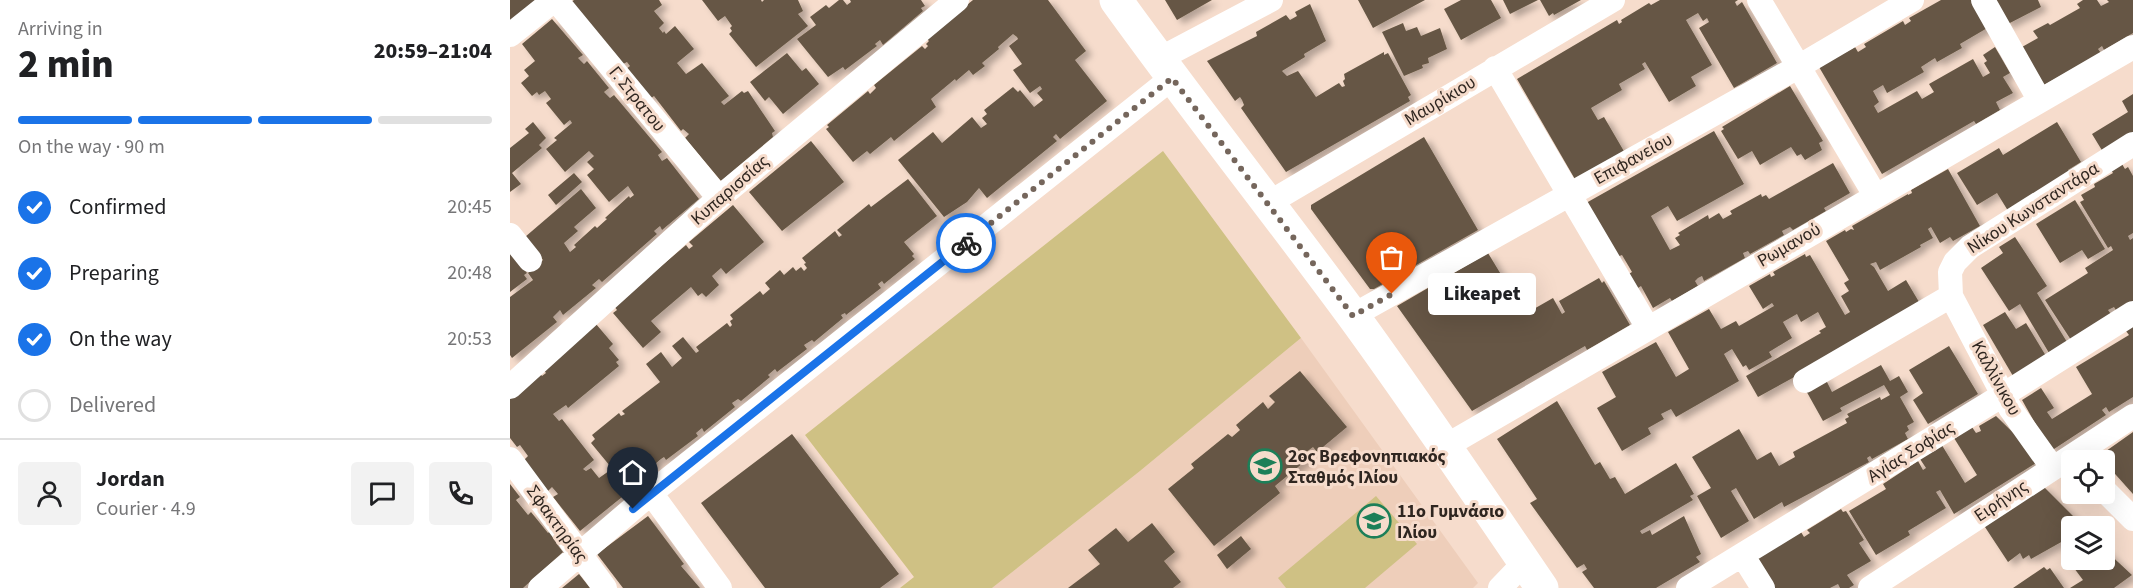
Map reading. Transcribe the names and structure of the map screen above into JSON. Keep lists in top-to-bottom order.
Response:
{
  "streets": {
    "street": [
      "Γ. Στρατου",
      "Μαυρίκιου",
      "Επιφανείου",
      "Κυπαρισσίας",
      "Νίκου Κωνσταντάρα",
      "Ρωμανού",
      "Καλλίνικου",
      "Αγίας Σοφίας",
      "Ειρήνης",
      "Σφακτηρίας"
    ]
  },
  "crossings": [
    ["Γ. Στρατου", "Κυπαρισσίας"],
    ["Νίκου Κωνσταντάρα", "Καλλίνικου"],
    ["Καλλίνικου", "Αγίας Σοφίας"]
  ],
  "places": {
    "other": ["Likeapet"],
    "school or university": ["2ος Βρεφονηπιακός Σταθμός Ιλίου", "11ο Γυμνάσιο Ιλίου"]
  },
  "page": {
    "heading": ["2 min", "Arriving in", "20:59–21:04"],
    "panel": ["Jordan", "Courier · 4.9"],
    "bar": "On the way · 90 m",
    "list": [
      ["Confirmed", "20:45"],
      ["Preparing", "20:48"],
      ["On the way", "20:53"],
      "Delivered"
    ],
    "bubble": "Likeapet"
  }
}
